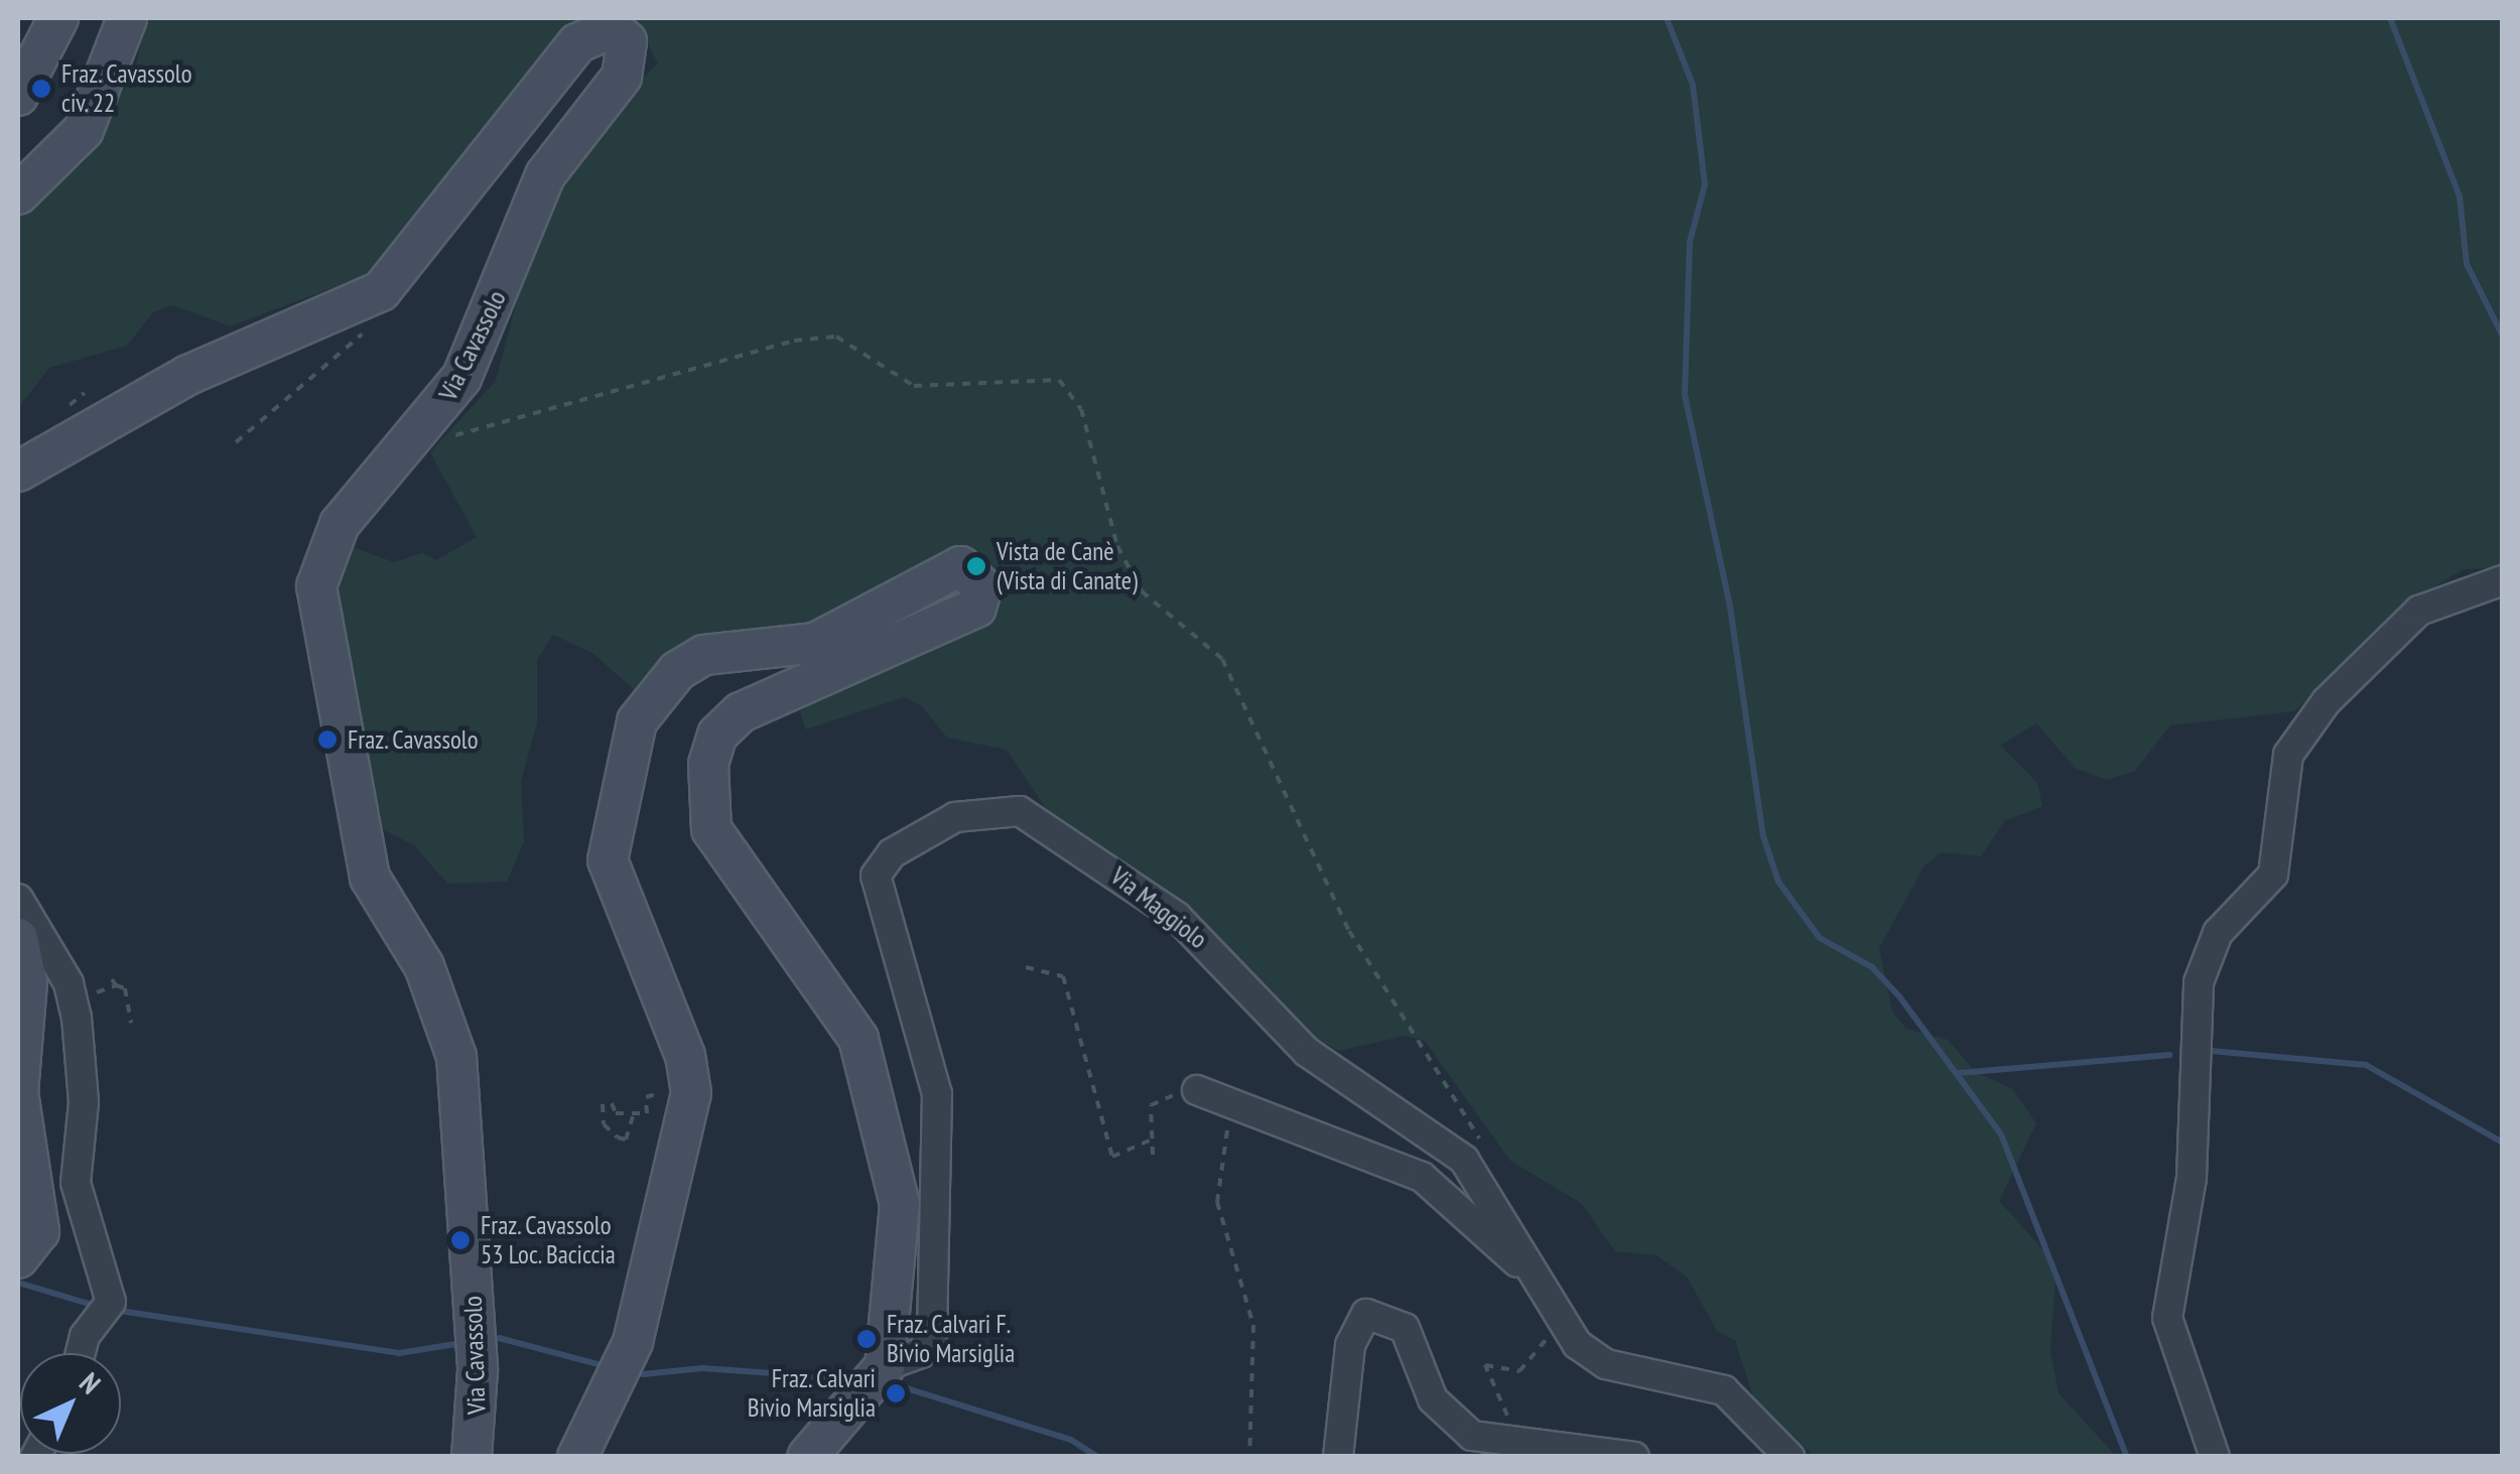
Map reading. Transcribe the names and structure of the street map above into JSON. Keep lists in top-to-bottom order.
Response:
{
  "streets": {
    "main road": ["Via Cavassolo"],
    "street": ["Via Maggiolo"]
  },
  "places": [
    "Fraz. Cavassolo civ. 22",
    "Vista de Canè (Vista di Canate)",
    "Fraz. Cavassolo",
    "Fraz. Cavassolo 53 Loc. Baciccia",
    "Fraz. Calvari F. Bivio Marsiglia",
    "Fraz. Calvari Bivio Marsiglia"
  ],
  "north": "top right"
}
